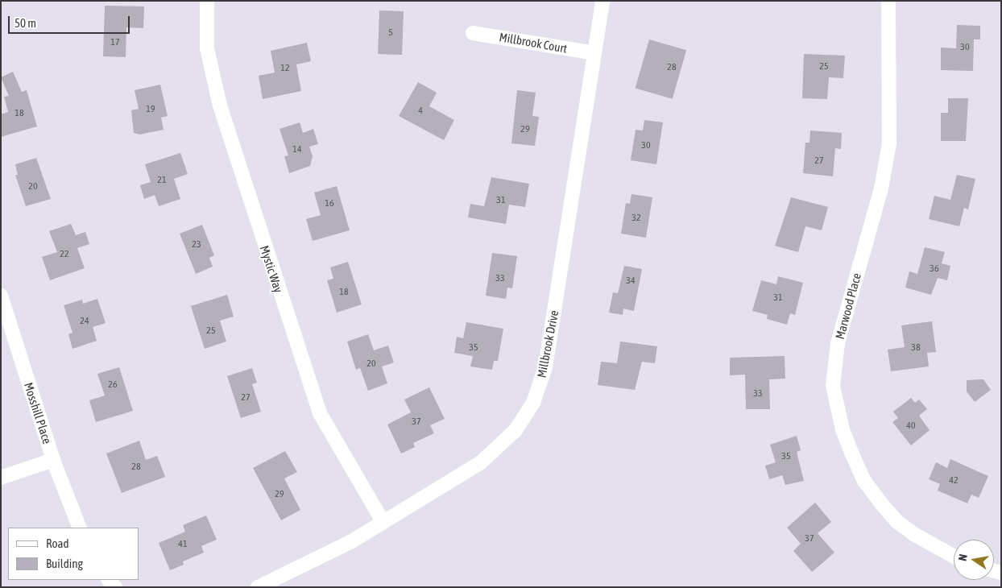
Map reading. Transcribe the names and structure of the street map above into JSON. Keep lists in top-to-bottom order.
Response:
{
  "streets": {
    "street": [
      "Millbrook Court",
      "Mystic Way",
      "Marwood Place",
      "Millbrook Drive",
      "Mosshill Place"
    ]
  },
  "crossings": [
    ["Millbrook Court", "Millbrook Drive"],
    ["Mystic Way", "Millbrook Drive"]
  ],
  "house_numbers": [
    "5",
    "17",
    "30",
    "25",
    "28",
    "12",
    "19",
    "4",
    "18",
    "29",
    "30",
    "14",
    "27",
    "21",
    "20",
    "31",
    "16",
    "32",
    "23",
    "22",
    "36",
    "33",
    "34",
    "18",
    "31",
    "24",
    "25",
    "35",
    "38",
    "20",
    "26",
    "33",
    "27",
    "37",
    "40",
    "35",
    "28",
    "42",
    "29",
    "37",
    "41"
  ],
  "legend": ["Road", "Building"],
  "scale_bar": "50 m",
  "north": "left"
}
